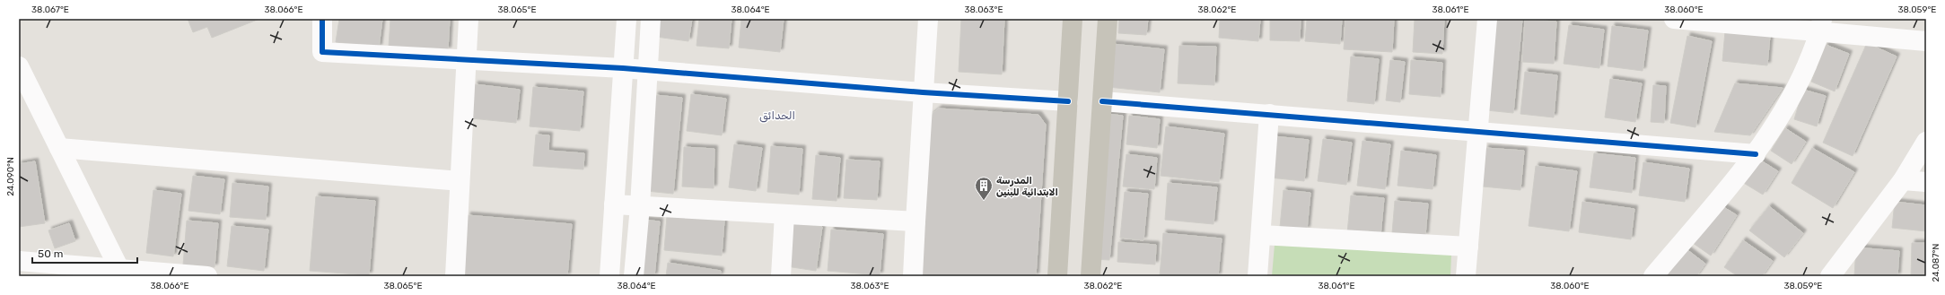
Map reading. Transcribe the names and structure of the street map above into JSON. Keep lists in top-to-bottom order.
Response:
{
  "districts": ["الحدائق"],
  "places": {
    "building": ["المدرسة الابتدائية للبنين"]
  },
  "scale_bar": "50 m",
  "coordinates": [
    "38.067°E",
    "38.066°E",
    "38.065°E",
    "38.064°E",
    "38.063°E",
    "38.062°E",
    "38.061°E",
    "38.060°E",
    "38.059°E",
    "24.090°N",
    "24.087°N"
  ]
}
